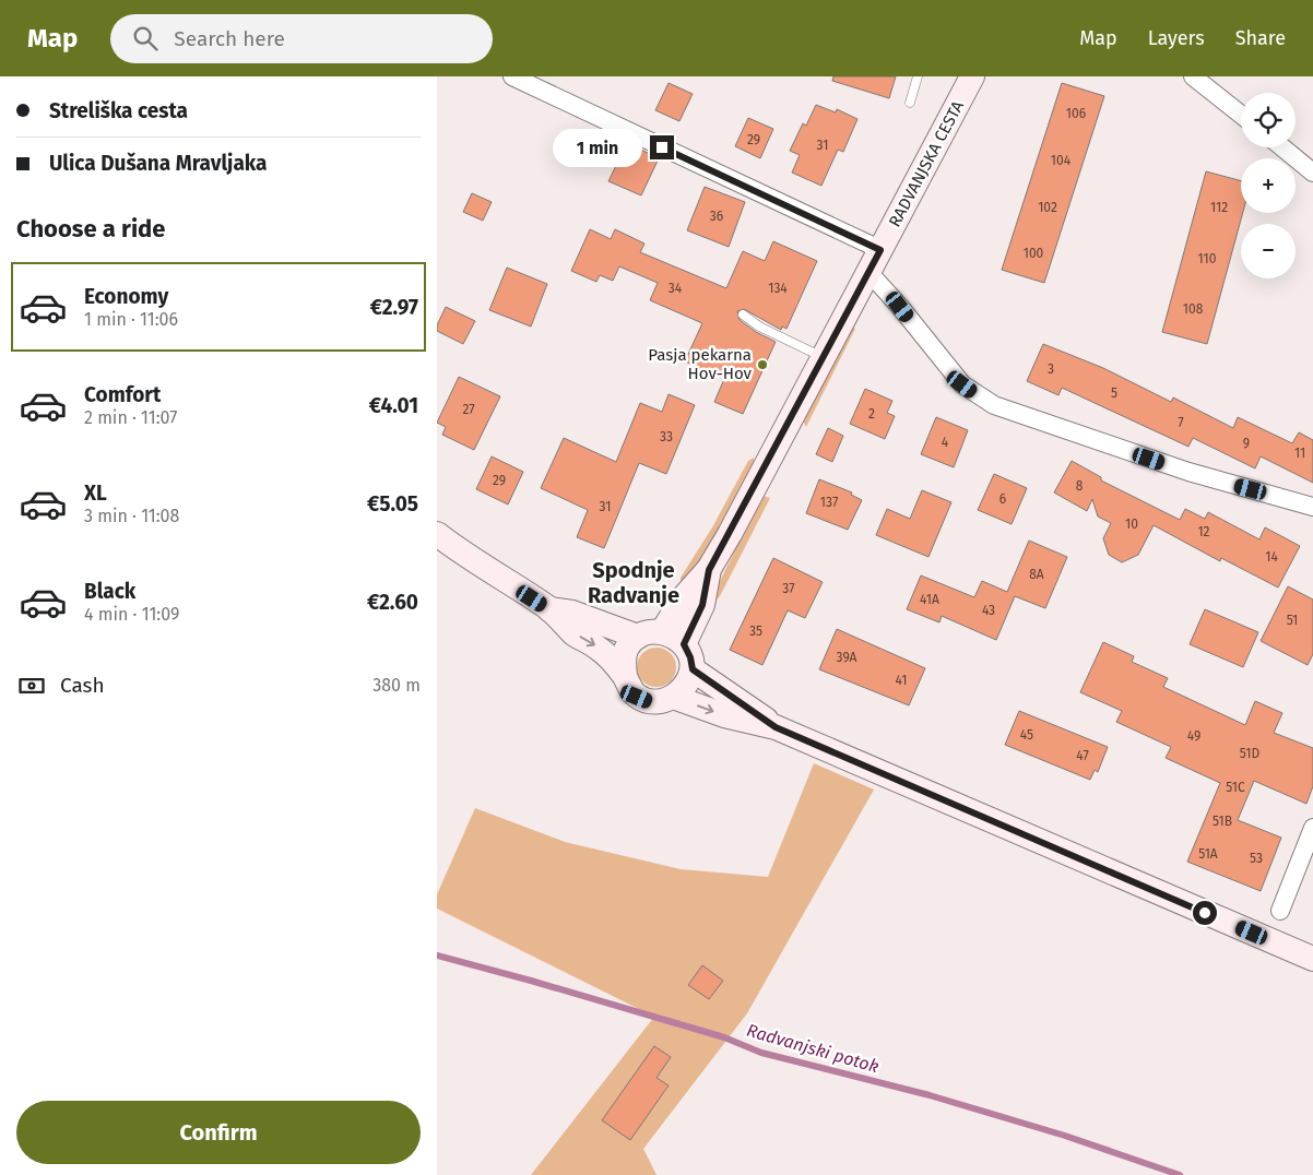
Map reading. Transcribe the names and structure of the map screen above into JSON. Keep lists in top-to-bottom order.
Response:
{
  "streets": {
    "street": ["RADVANJSKA CESTA"]
  },
  "districts": ["Spodnje Radvanje"],
  "water": ["Radvanjski potok"],
  "places": ["Pasja pekarna Hov-Hov"],
  "house_numbers": [
    "106",
    "29",
    "31",
    "104",
    "102",
    "112",
    "36",
    "100",
    "110",
    "34",
    "134",
    "108",
    "3",
    "5",
    "27",
    "2",
    "7",
    "33",
    "4",
    "9",
    "11",
    "29",
    "8",
    "6",
    "137",
    "31",
    "10",
    "12",
    "14",
    "8A",
    "37",
    "41A",
    "43",
    "51",
    "35",
    "39A",
    "41",
    "45",
    "49",
    "51D",
    "47",
    "51C",
    "51B",
    "51A",
    "53"
  ],
  "page": {
    "header": "Map",
    "search": "Search here",
    "nav": ["Map", "Layers", "Share"],
    "banner": ["Streliška cesta", "Ulica Dušana Mravljaka"],
    "map_buttons": ["+", "−"],
    "bubble": "1 min",
    "heading": "Choose a ride",
    "list": [
      {
        "name": "Economy",
        "note": "1 min · 11:06",
        "value": "€2.97"
      },
      {
        "name": "Comfort",
        "note": "2 min · 11:07",
        "value": "€4.01"
      },
      {
        "name": "XL",
        "note": "3 min · 11:08",
        "value": "€5.05"
      },
      {
        "name": "Black",
        "note": "4 min · 11:09",
        "value": "€2.60"
      }
    ],
    "pay": ["Cash", "380 m"],
    "buttons": "Confirm"
  }
}
